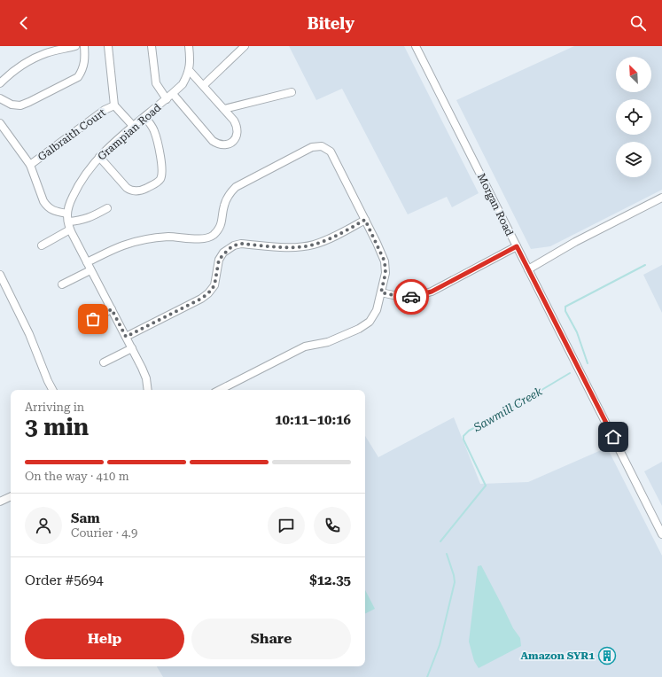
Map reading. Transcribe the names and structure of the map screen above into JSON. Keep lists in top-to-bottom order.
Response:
{
  "streets": {
    "street": ["Grampian Road", "Galbraith Court", "Morgan Road"]
  },
  "water": ["Sawmill Creek"],
  "places": {
    "building": ["Amazon SYR1"]
  },
  "north": "top left",
  "page": {
    "header": "Bitely",
    "heading": ["3 min", "Arriving in", "10:11–10:16"],
    "panel": [
      "Sam",
      "Courier · 4.9",
      "Order #5694",
      "$12.35"
    ],
    "bar": "On the way · 410 m",
    "buttons": ["Help", "Share"]
  }
}
